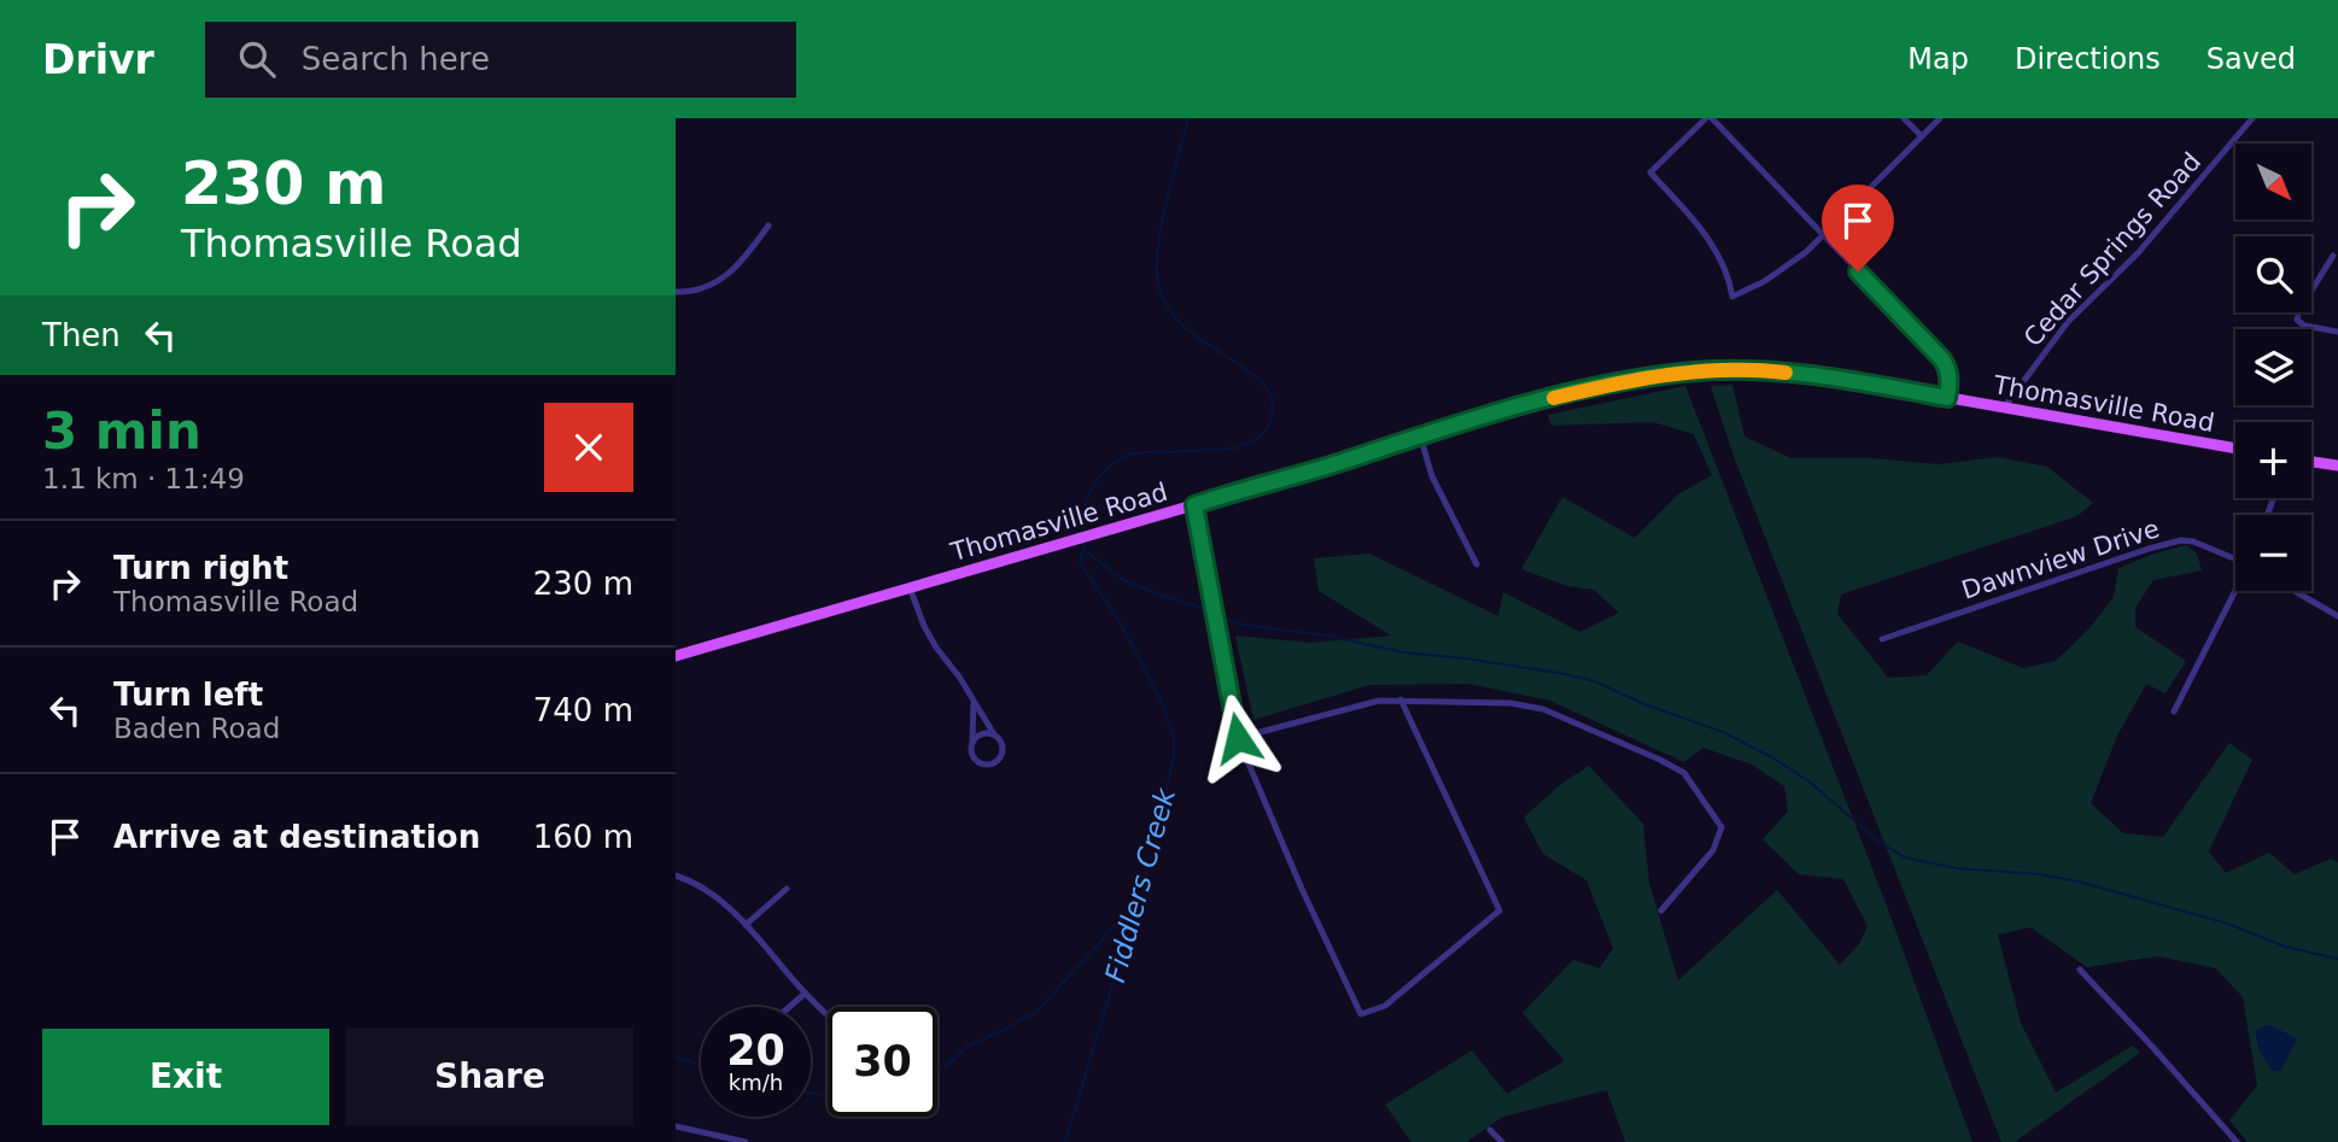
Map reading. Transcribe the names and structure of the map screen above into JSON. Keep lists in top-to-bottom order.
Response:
{
  "streets": {
    "main road": ["Thomasville Road"],
    "street": ["Cedar Springs Road", "Dawnview Drive"]
  },
  "crossings": [
    ["Cedar Springs Road", "Thomasville Road"]
  ],
  "water": ["Fiddlers Creek"],
  "north": "bottom right",
  "page": {
    "header": "Drivr",
    "search": "Search here",
    "nav": ["Map", "Directions", "Saved"],
    "turn": ["230 m", "Thomasville Road"],
    "map_buttons": ["+", "−"],
    "then": "Then",
    "heading": ["3 min", "1.1 km · 11:49"],
    "list": [
      {
        "name": "Turn right",
        "note": "Thomasville Road",
        "value": "230 m"
      },
      {
        "name": "Turn left",
        "note": "Baden Road",
        "value": "740 m"
      },
      {
        "name": "Arrive at destination",
        "value": "160 m"
      }
    ],
    "speed": "20 km/h",
    "limit": "30",
    "buttons": ["Exit", "Share"]
  }
}
